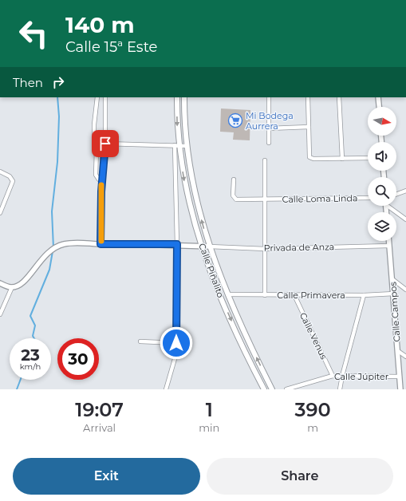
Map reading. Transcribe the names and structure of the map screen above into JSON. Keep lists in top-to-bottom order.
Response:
{
  "streets": {
    "main road": ["Calle Piñalito"],
    "street": [
      "Calle Loma Linda",
      "Privada de Anza",
      "Calle Primavera",
      "Calle Campos",
      "Calle Venus",
      "Calle Júpiter"
    ]
  },
  "crossings": [
    ["Privada de Anza", "Calle Piñalito"],
    ["Privada de Anza", "Calle Campos"],
    ["Calle Piñalito", "Calle Primavera"],
    ["Calle Primavera", "Calle Campos"],
    ["Calle Primavera", "Calle Venus"],
    ["Calle Campos", "Calle Júpiter"],
    ["Calle Venus", "Calle Júpiter"]
  ],
  "places": {
    "supermarket": ["Mi Bodega Aurrera"]
  },
  "north": "right",
  "page": {
    "turn": ["140 m", "Calle 15ª Este"],
    "then": "Then",
    "speed": "23 km/h",
    "limit": "30",
    "eta": [
      "19:07",
      "Arrival",
      "1",
      "min",
      "390",
      "m"
    ],
    "buttons": ["Exit", "Share"]
  }
}
